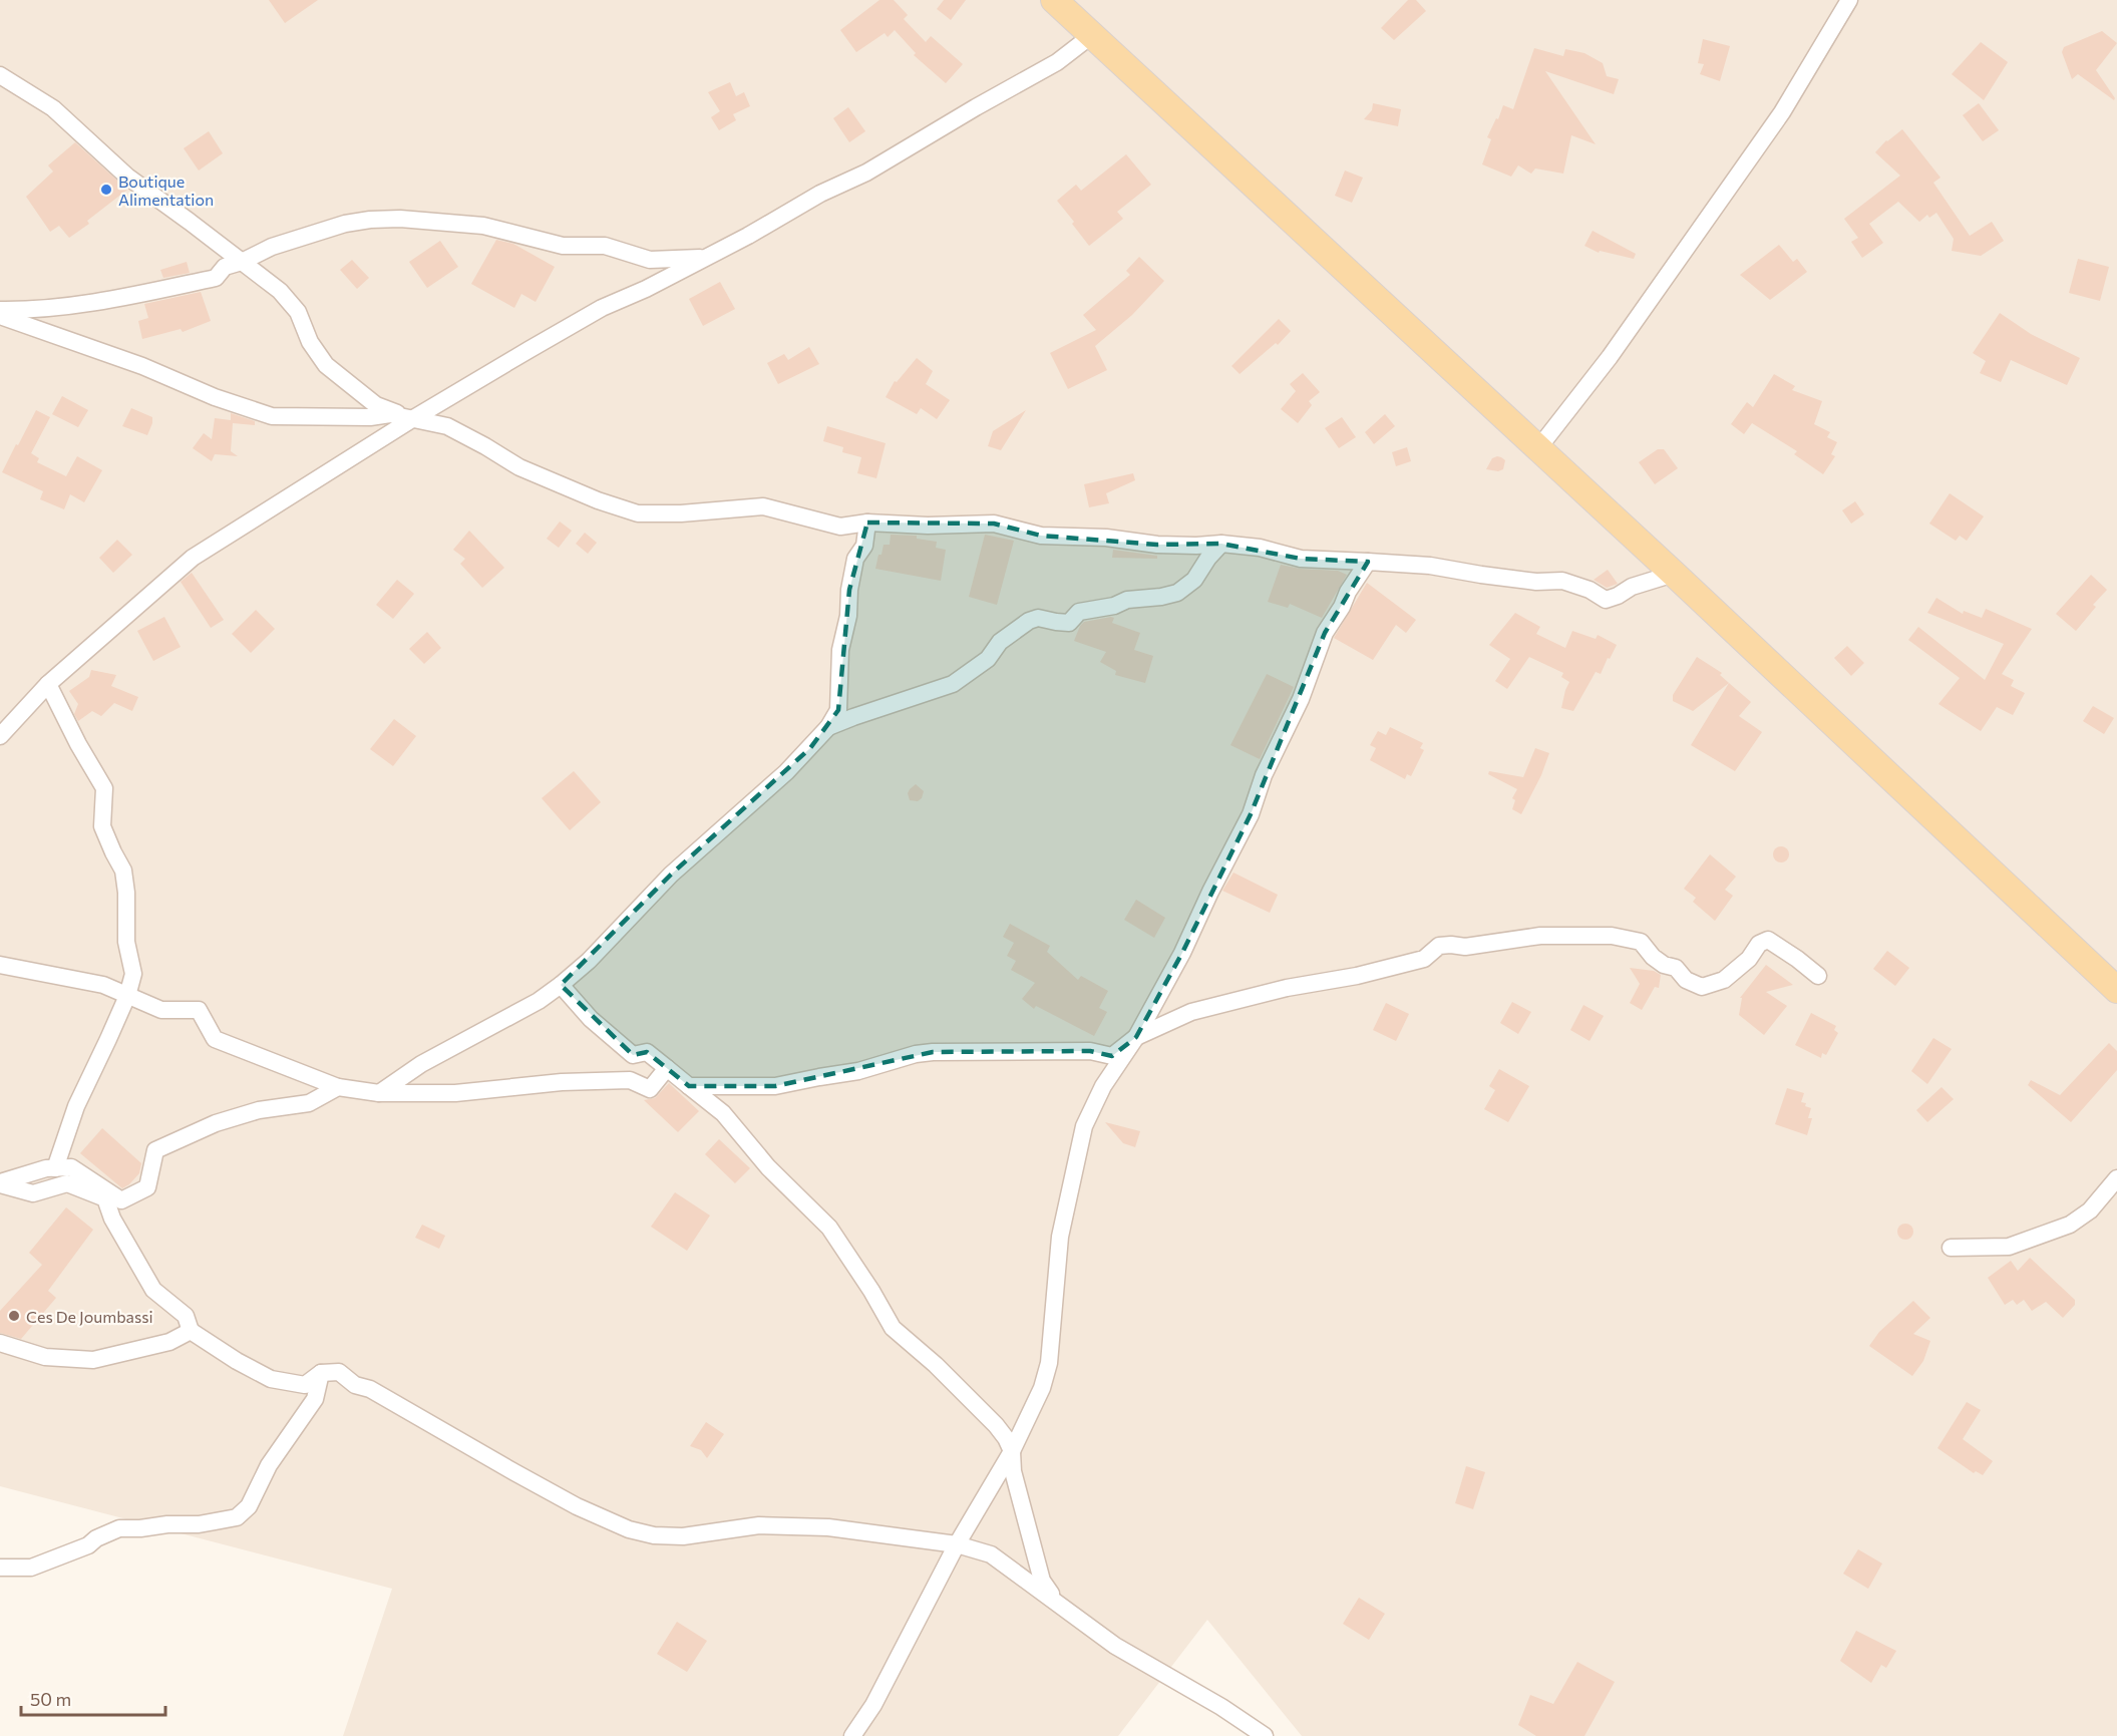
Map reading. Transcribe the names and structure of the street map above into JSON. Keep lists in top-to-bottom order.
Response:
{
  "places": ["Boutique Alimentation", "Ces De Joumbassi"],
  "scale_bar": "50 m"
}
